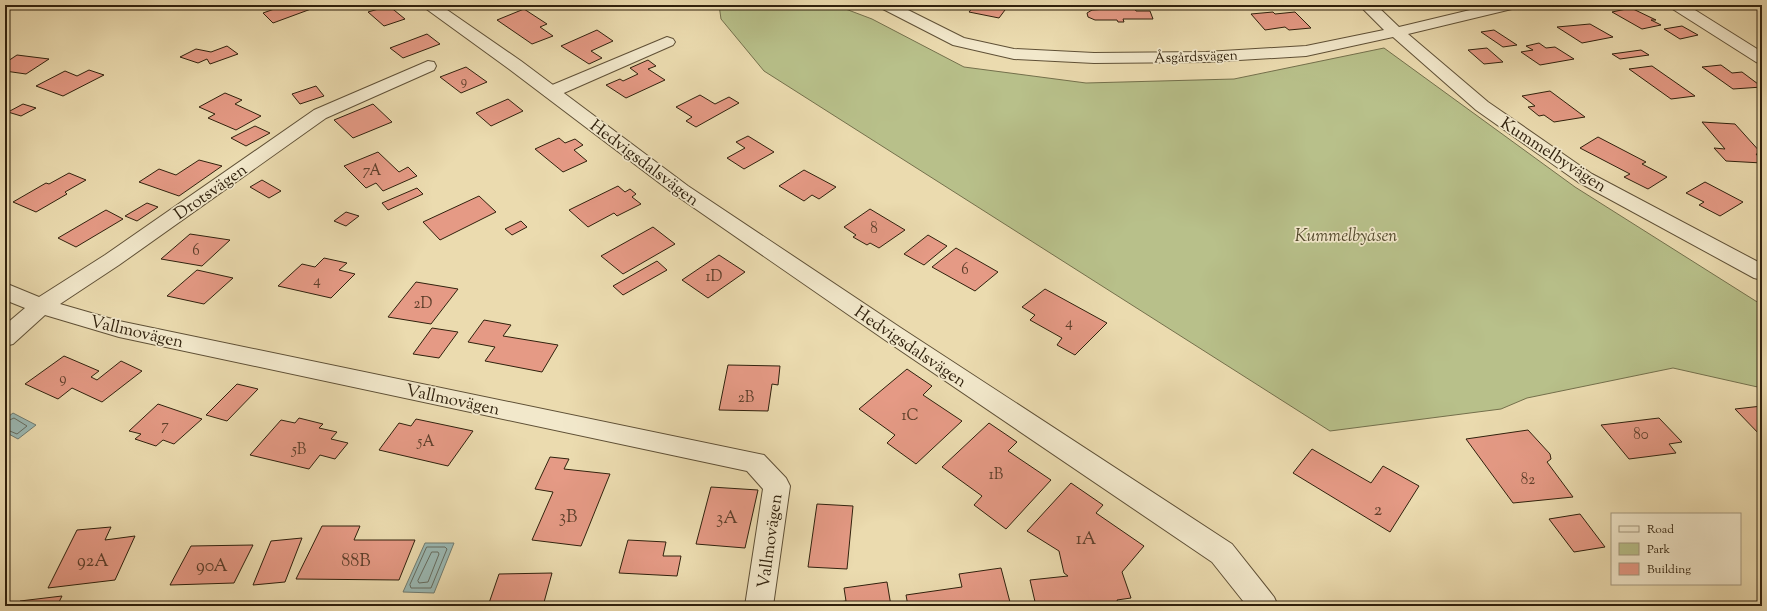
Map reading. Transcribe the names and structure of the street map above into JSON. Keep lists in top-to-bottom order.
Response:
{
  "streets": {
    "street": [
      "Åsgårdsvägen",
      "Kummelbyvägen",
      "Hedvigsdalsvägen",
      "Drotsvägen",
      "Vallmovägen"
    ]
  },
  "crossings": [
    ["Åsgårdsvägen", "Kummelbyvägen"],
    ["Drotsvägen", "Vallmovägen"]
  ],
  "parks": ["Kummelbyåsen"],
  "house_numbers": [
    "9",
    "7A",
    "8",
    "6",
    "6",
    "1D",
    "4",
    "2D",
    "4",
    "9",
    "2B",
    "1C",
    "7",
    "80",
    "5A",
    "5B",
    "1B",
    "82",
    "2",
    "3B",
    "3A",
    "1A",
    "92A",
    "88B",
    "90A"
  ],
  "legend": ["Road", "Park", "Building"]
}
